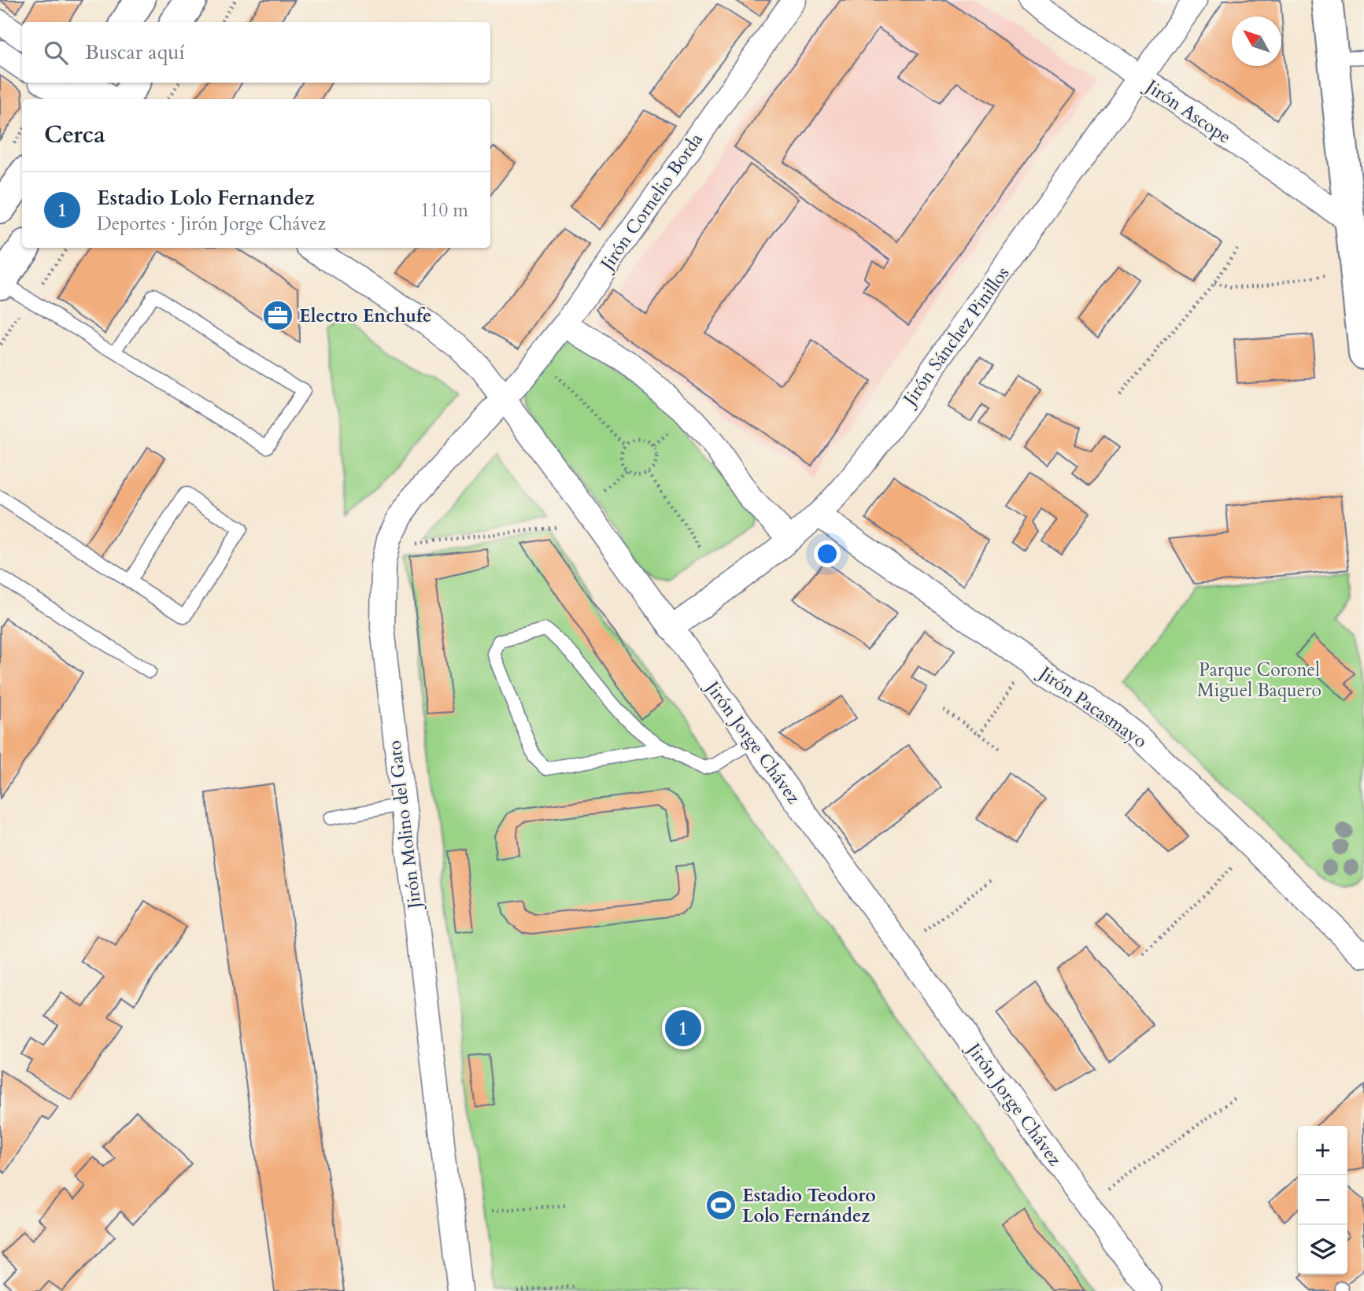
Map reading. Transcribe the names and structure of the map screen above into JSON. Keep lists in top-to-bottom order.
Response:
{
  "streets": {
    "street": [
      "Jirón Ascope",
      "Jirón Cornelio Borda",
      "Jirón Sánchez Pinillos",
      "Jirón Pacasmayo",
      "Jirón Jorge Chávez",
      "Jirón Molino del Gato"
    ]
  },
  "crossings": [
    ["Jirón Ascope", "Jirón Sánchez Pinillos"],
    ["Jirón Cornelio Borda", "Jirón Jorge Chávez"],
    ["Jirón Cornelio Borda", "Jirón Molino del Gato"],
    ["Jirón Sánchez Pinillos", "Jirón Pacasmayo"],
    ["Jirón Sánchez Pinillos", "Jirón Jorge Chávez"],
    ["Jirón Jorge Chávez", "Jirón Molino del Gato"]
  ],
  "parks": ["Parque Coronel Miguel Baquero"],
  "places": {
    "office": ["Electro Enchufe"],
    "sports": ["Estadio Teodoro Lolo Fernández"]
  },
  "north": "top left",
  "page": {
    "search": "Buscar aquí",
    "heading": "Cerca",
    "list": [
      {
        "mark": "1",
        "name": "Estadio Lolo Fernandez",
        "note": "Deportes · Jirón Jorge Chávez",
        "value": "110 m"
      }
    ],
    "pins": "1",
    "map_buttons": ["+", "−"]
  }
}
